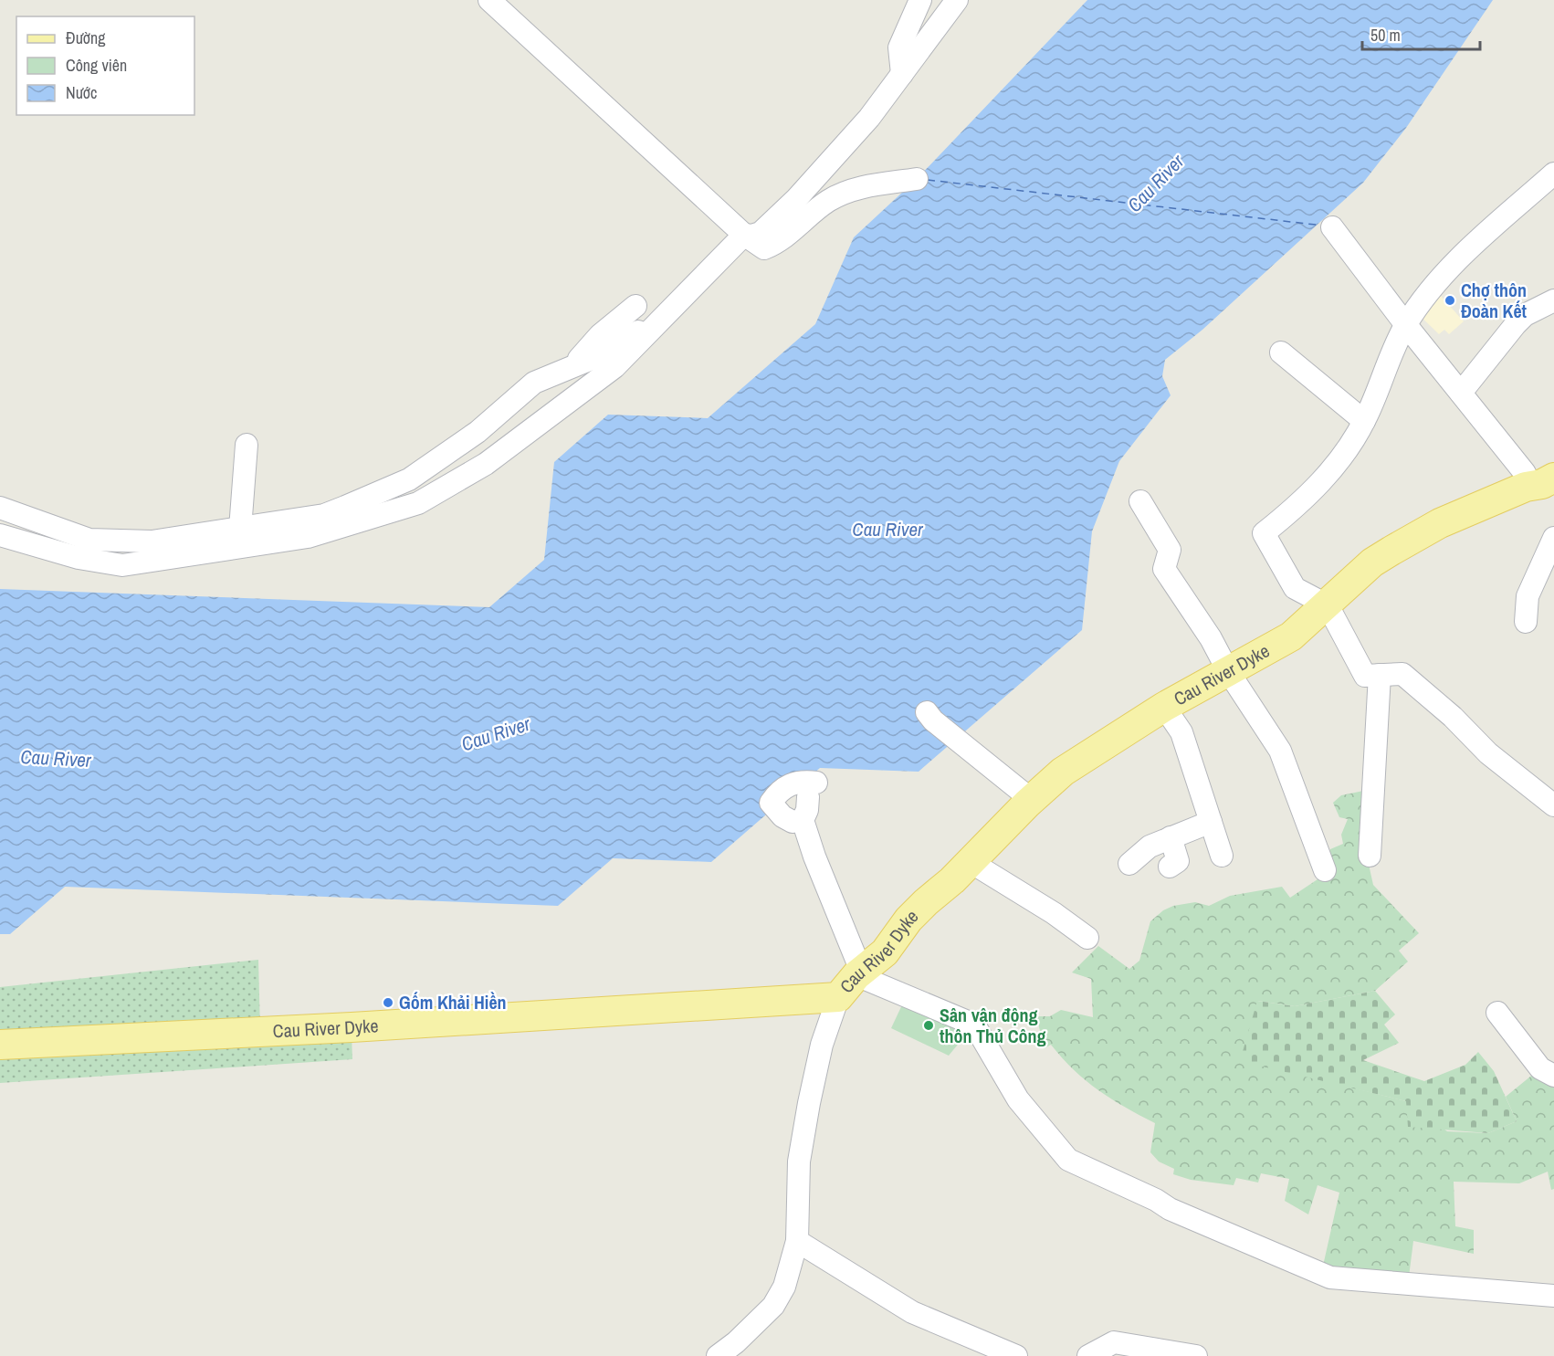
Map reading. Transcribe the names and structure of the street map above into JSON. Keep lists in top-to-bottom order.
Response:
{
  "streets": {
    "main road": ["Cau River Dyke"]
  },
  "water": ["Cau River"],
  "places": ["Chợ thôn Đoàn Kết", "Gốm Khải Hiền", "Sân vận động thôn Thủ Công"],
  "legend": ["Đường", "Công viên", "Nước"],
  "scale_bar": "50 m"
}
